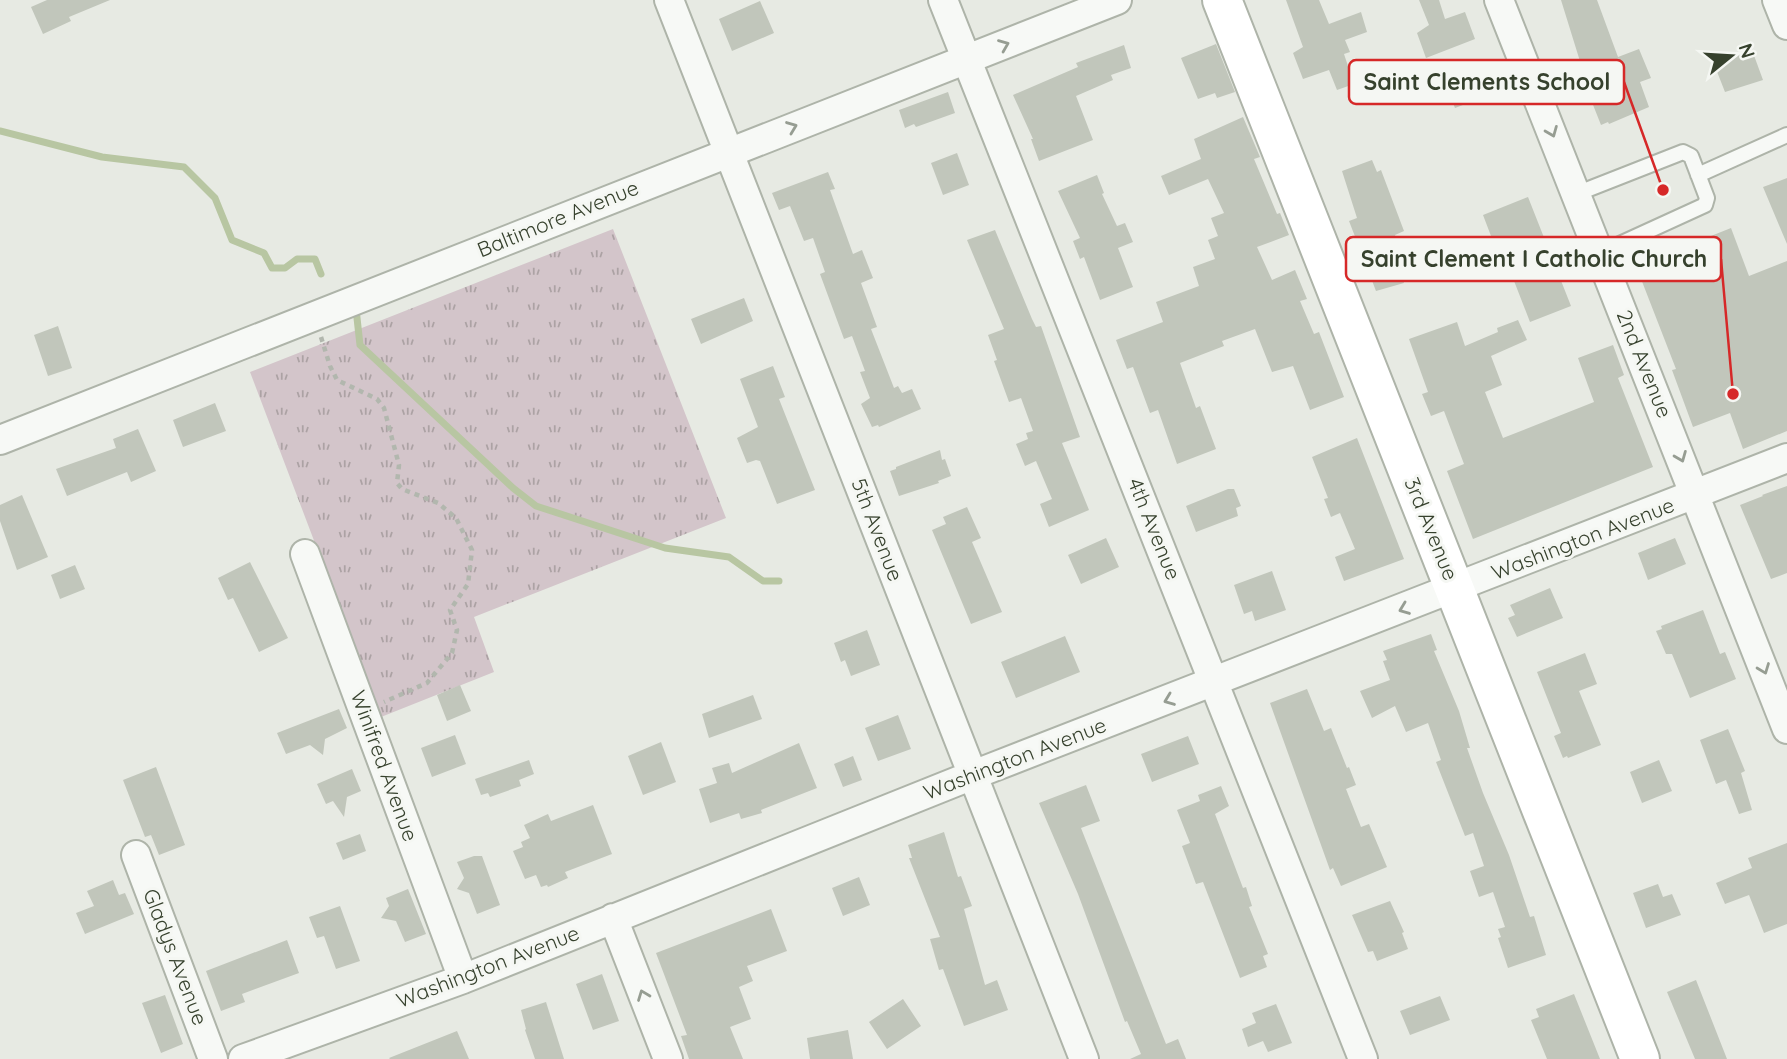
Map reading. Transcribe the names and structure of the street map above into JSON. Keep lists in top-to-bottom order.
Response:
{
  "streets": {
    "street": [
      "Baltimore Avenue",
      "2nd Avenue",
      "4th Avenue",
      "3rd Avenue",
      "5th Avenue",
      "Washington Avenue",
      "Winifred Avenue",
      "Gladys Avenue"
    ]
  },
  "crossings": [
    ["Baltimore Avenue", "4th Avenue"],
    ["Baltimore Avenue", "5th Avenue"],
    ["2nd Avenue", "Washington Avenue"],
    ["4th Avenue", "Washington Avenue"],
    ["3rd Avenue", "Washington Avenue"],
    ["5th Avenue", "Washington Avenue"],
    ["Washington Avenue", "Winifred Avenue"]
  ],
  "one_way": ["2nd Avenue"],
  "places": ["Saint Clements School", "Saint Clement I Catholic Church"],
  "north": "right"
}
